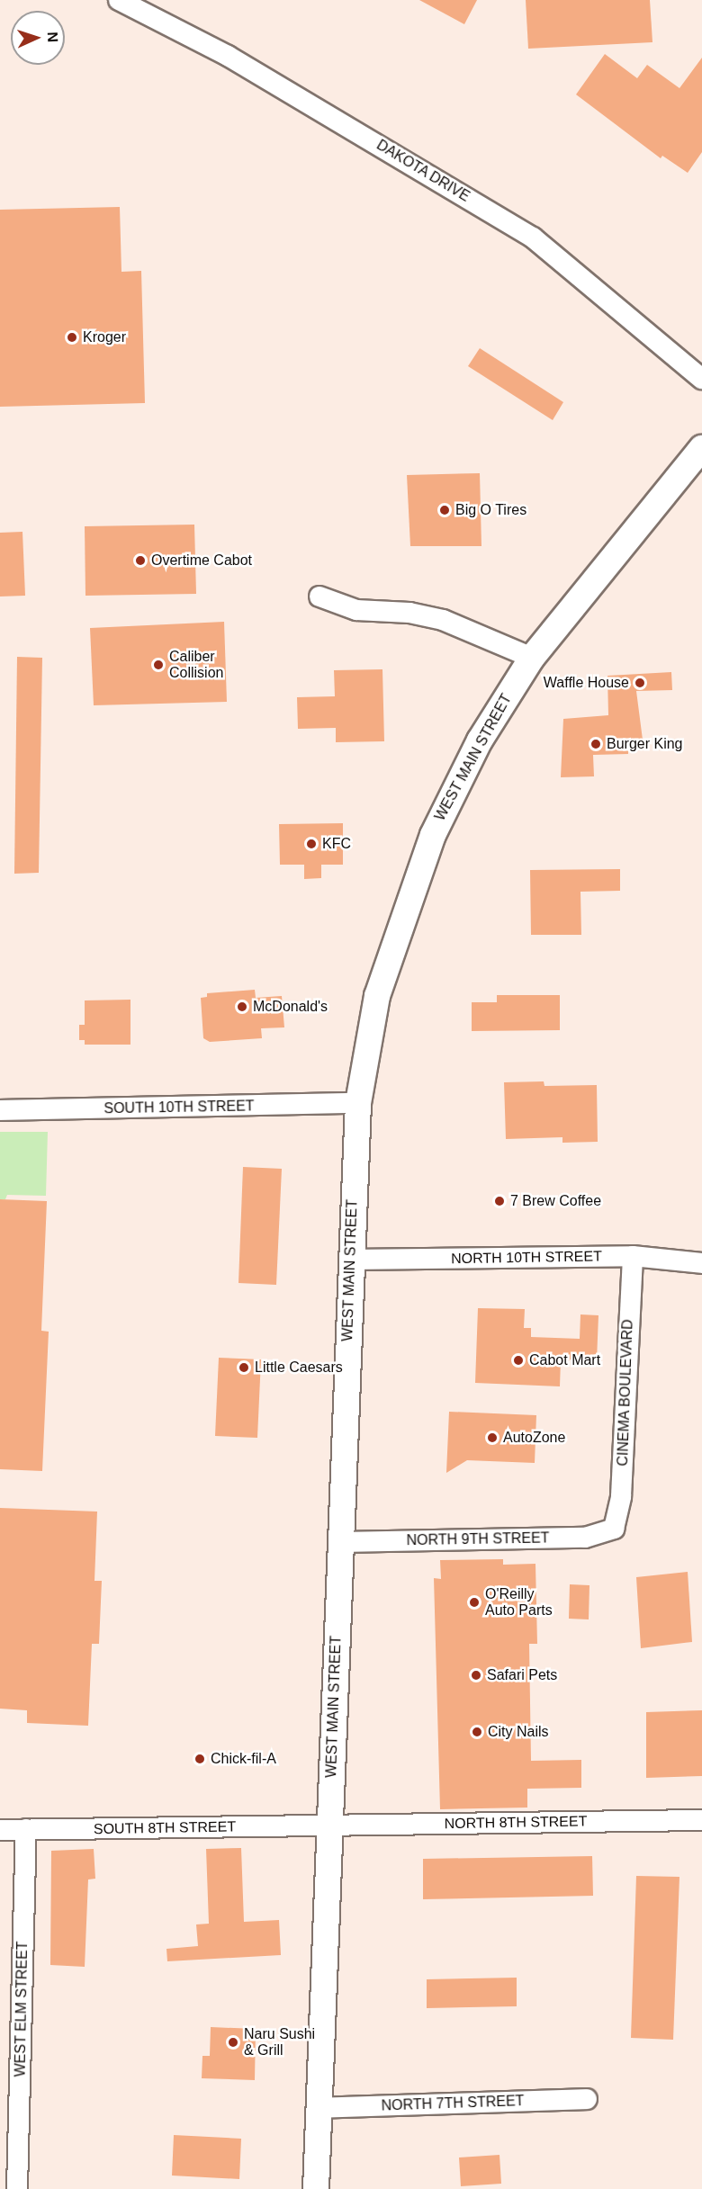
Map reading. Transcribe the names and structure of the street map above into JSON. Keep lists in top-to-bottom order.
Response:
{
  "streets": {
    "main road": ["WEST MAIN STREET"],
    "street": [
      "DAKOTA DRIVE",
      "SOUTH 10TH STREET",
      "NORTH 10TH STREET",
      "CINEMA BOULEVARD",
      "NORTH 9TH STREET",
      "NORTH 8TH STREET",
      "SOUTH 8TH STREET",
      "WEST ELM STREET",
      "NORTH 7TH STREET"
    ]
  },
  "crossings": [
    ["WEST MAIN STREET", "SOUTH 10TH STREET"],
    ["WEST MAIN STREET", "NORTH 10TH STREET"],
    ["WEST MAIN STREET", "NORTH 9TH STREET"],
    ["WEST MAIN STREET", "NORTH 8TH STREET"],
    ["WEST MAIN STREET", "SOUTH 8TH STREET"],
    ["WEST MAIN STREET", "NORTH 7TH STREET"],
    ["NORTH 10TH STREET", "CINEMA BOULEVARD"],
    ["CINEMA BOULEVARD", "NORTH 9TH STREET"],
    ["NORTH 8TH STREET", "SOUTH 8TH STREET"],
    ["SOUTH 8TH STREET", "WEST ELM STREET"]
  ],
  "places": [
    "Kroger",
    "Big O Tires",
    "Overtime Cabot",
    "Caliber Collision",
    "Waffle House",
    "Burger King",
    "KFC",
    "McDonald's",
    "7 Brew Coffee",
    "Cabot Mart",
    "Little Caesars",
    "AutoZone",
    "O'Reilly Auto Parts",
    "Safari Pets",
    "City Nails",
    "Chick-fil-A",
    "Naru Sushi & Grill"
  ],
  "north": "right"
}
